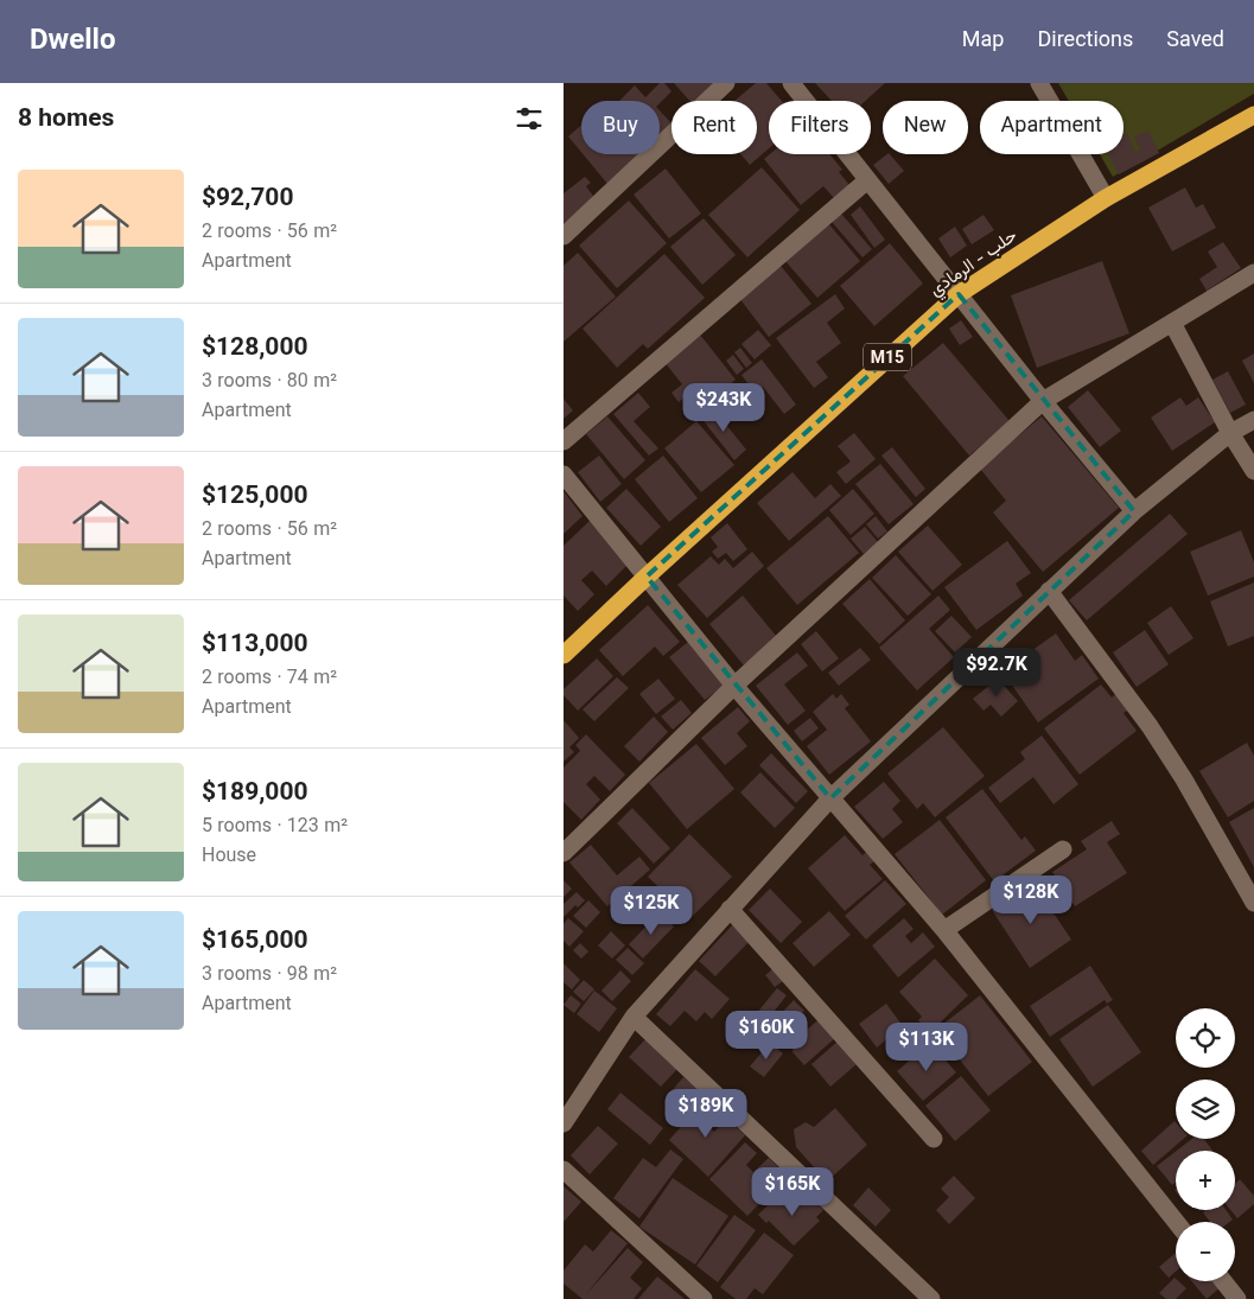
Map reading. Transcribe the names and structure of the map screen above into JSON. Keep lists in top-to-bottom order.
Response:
{
  "streets": {
    "highway": ["حلب - الرمادي", "M15"]
  },
  "page": {
    "header": "Dwello",
    "nav": ["Map", "Directions", "Saved"],
    "heading": "8 homes",
    "chip": [
      "Buy",
      "Rent",
      "Filters",
      "New",
      "Apartment"
    ],
    "list": [
      {
        "name": "$92,700",
        "note": "2 rooms · 56 m² · Apartment"
      },
      {
        "name": "$128,000",
        "note": "3 rooms · 80 m² · Apartment"
      },
      {
        "name": "$125,000",
        "note": "2 rooms · 56 m² · Apartment"
      },
      {
        "name": "$113,000",
        "note": "2 rooms · 74 m² · Apartment"
      },
      {
        "name": "$189,000",
        "note": "5 rooms · 123 m² · House"
      },
      {
        "name": "$165,000",
        "note": "3 rooms · 98 m² · Apartment"
      }
    ],
    "price": [
      "$243K",
      "$92.7K",
      "$128K",
      "$125K",
      "$160K",
      "$113K",
      "$189K",
      "$165K"
    ],
    "map_buttons": ["+", "−"]
  }
}
